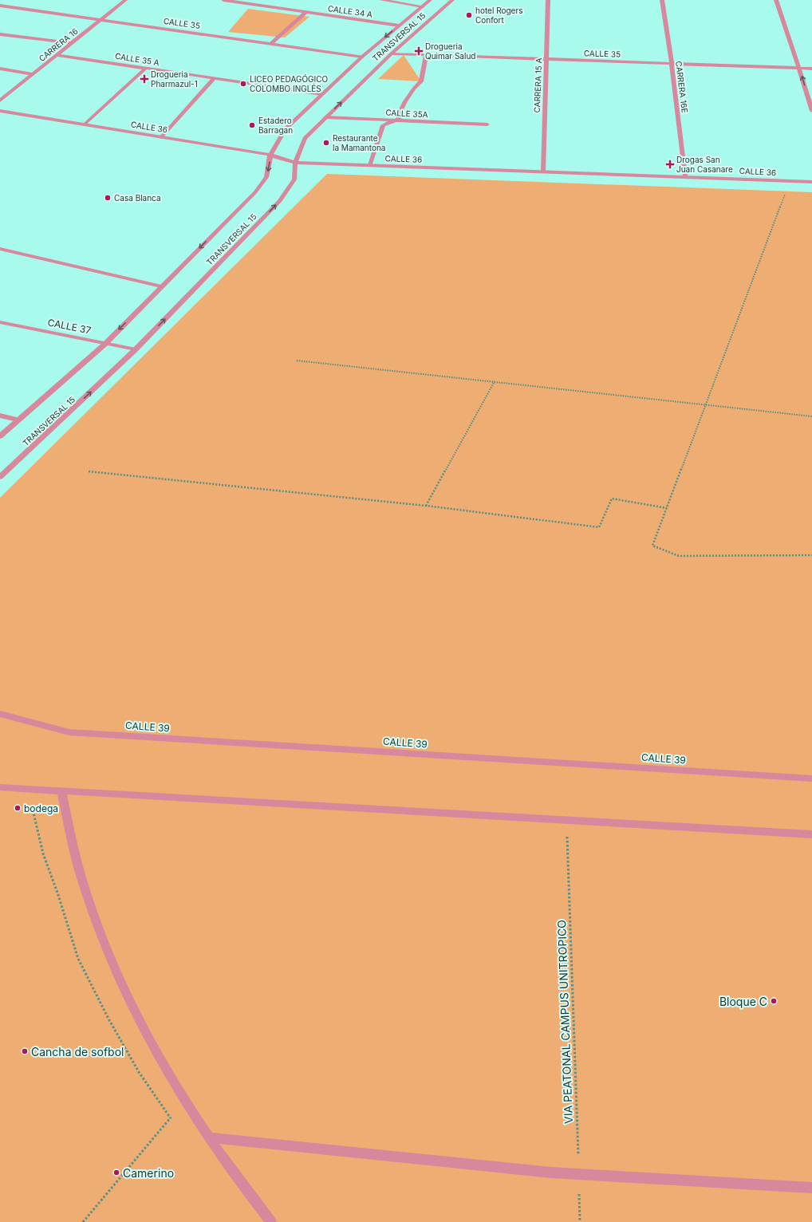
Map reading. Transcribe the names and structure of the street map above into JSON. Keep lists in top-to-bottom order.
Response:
{
  "streets": {
    "street": [
      "CALLE 34 A",
      "CALLE 35",
      "TRANSVERSAL 15",
      "CARRERA 16",
      "CALLE 35 A",
      "CARRERA 15 A",
      "CARRERA 16E",
      "CALLE 35A",
      "CALLE 36",
      "CALLE 37",
      "CALLE 39"
    ],
    "path": ["VIA PEATONAL CAMPUS UNITROPICO"]
  },
  "crossings": [
    ["CALLE 34 A", "TRANSVERSAL 15"],
    ["CALLE 35", "TRANSVERSAL 15"],
    ["CALLE 35", "CARRERA 16"],
    ["CALLE 35", "CARRERA 15 A"],
    ["CALLE 35", "CARRERA 16E"],
    ["TRANSVERSAL 15", "CALLE 35 A"],
    ["TRANSVERSAL 15", "CALLE 35A"],
    ["TRANSVERSAL 15", "CALLE 36"],
    ["TRANSVERSAL 15", "CALLE 37"],
    ["CARRERA 16", "CALLE 35 A"],
    ["CARRERA 15 A", "CALLE 36"],
    ["CARRERA 16E", "CALLE 36"]
  ],
  "places": {
    "other": [
      "hotel Rogers Confort",
      "LICEO PEDAGÓGICO COLOMBO INGLÉS",
      "Estadero Barragan",
      "Restaurante la Mamantona",
      "Casa Blanca",
      "bodega",
      "Bloque C",
      "Cancha de sofbol",
      "Camerino"
    ],
    "health": ["Drogueria Quimar Salud", "Drogueria Pharmazul-1", "Drogas San Juan Casanare"]
  }
}
